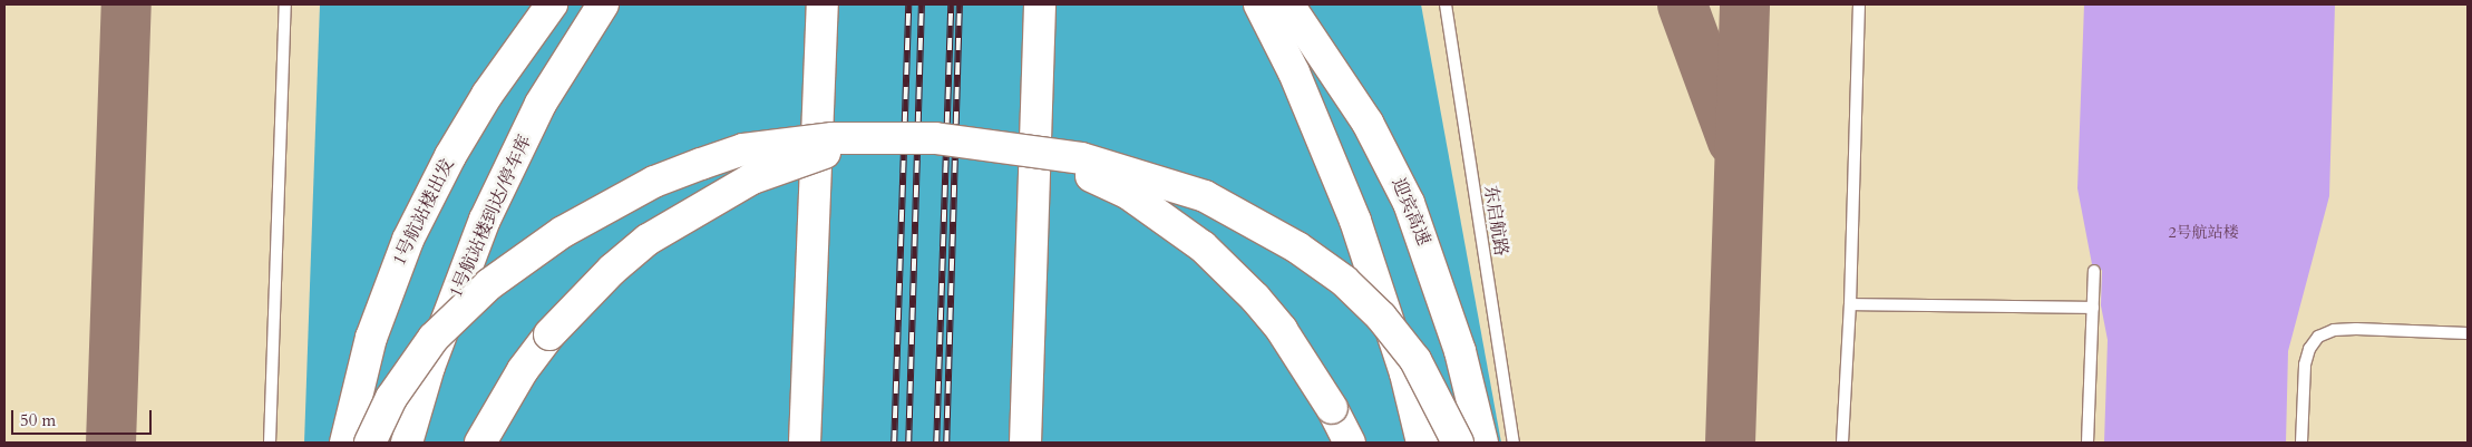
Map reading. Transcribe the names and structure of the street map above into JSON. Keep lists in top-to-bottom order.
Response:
{
  "streets": {
    "main road": ["1号航站楼出发", "迎宾高速", "1号航站楼到达/停车库"],
    "lane": ["东启航路"]
  },
  "house_numbers": ["2号航站楼"],
  "scale_bar": "50 m"
}
